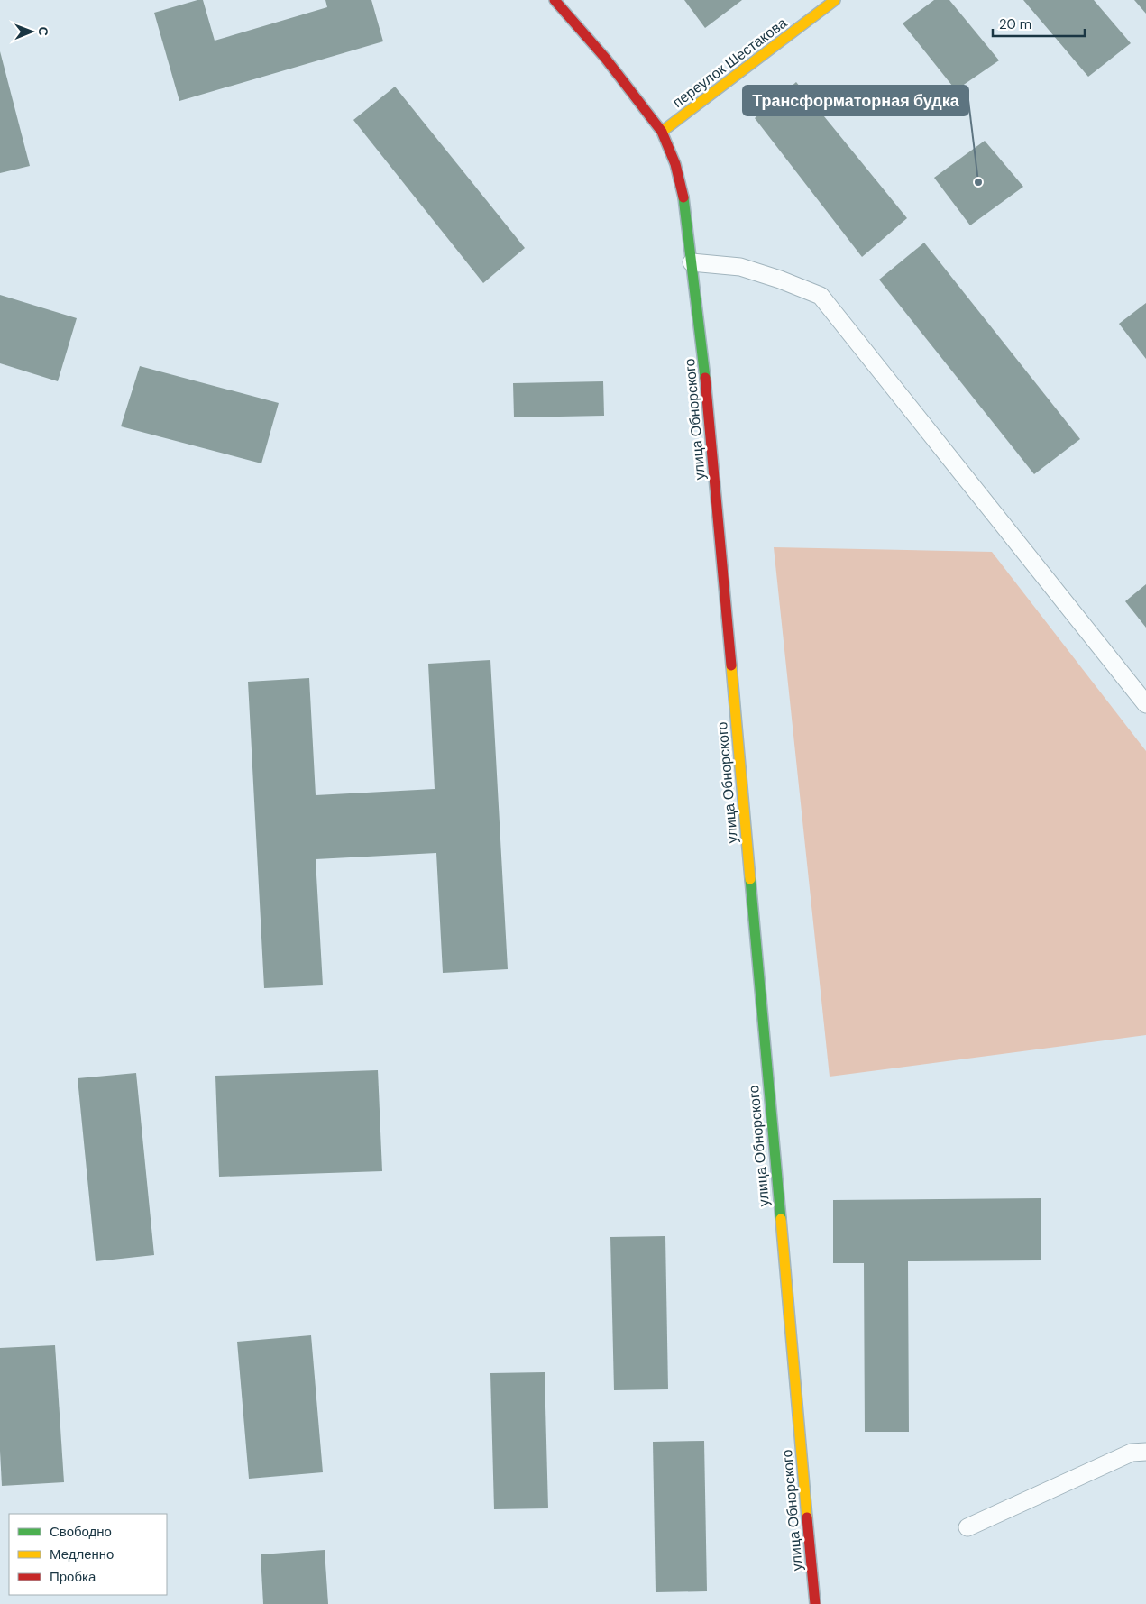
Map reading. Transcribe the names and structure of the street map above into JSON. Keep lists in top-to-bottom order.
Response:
{
  "streets": {
    "main road": ["переулок Шестакова", "улица Обнорского"]
  },
  "crossings": [
    ["переулок Шестакова", "улица Обнорского"]
  ],
  "places": ["Трансформаторная будка"],
  "legend": ["Свободно", "Медленно", "Пробка"],
  "scale_bar": "20 m",
  "north": "right"
}
